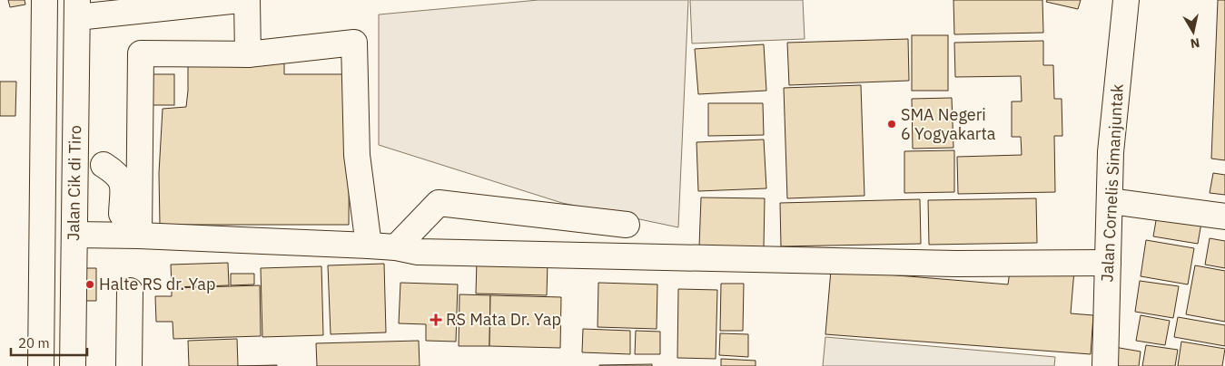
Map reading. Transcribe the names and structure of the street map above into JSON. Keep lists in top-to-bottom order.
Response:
{
  "streets": {
    "main road": ["Jalan Cik di Tiro", "Jalan Cornelis Simanjuntak"]
  },
  "places": {
    "other": ["SMA Negeri 6 Yogyakarta", "Halte RS dr. Yap"],
    "health": ["RS Mata Dr. Yap"]
  },
  "scale_bar": "20 m",
  "north": "bottom"
}
